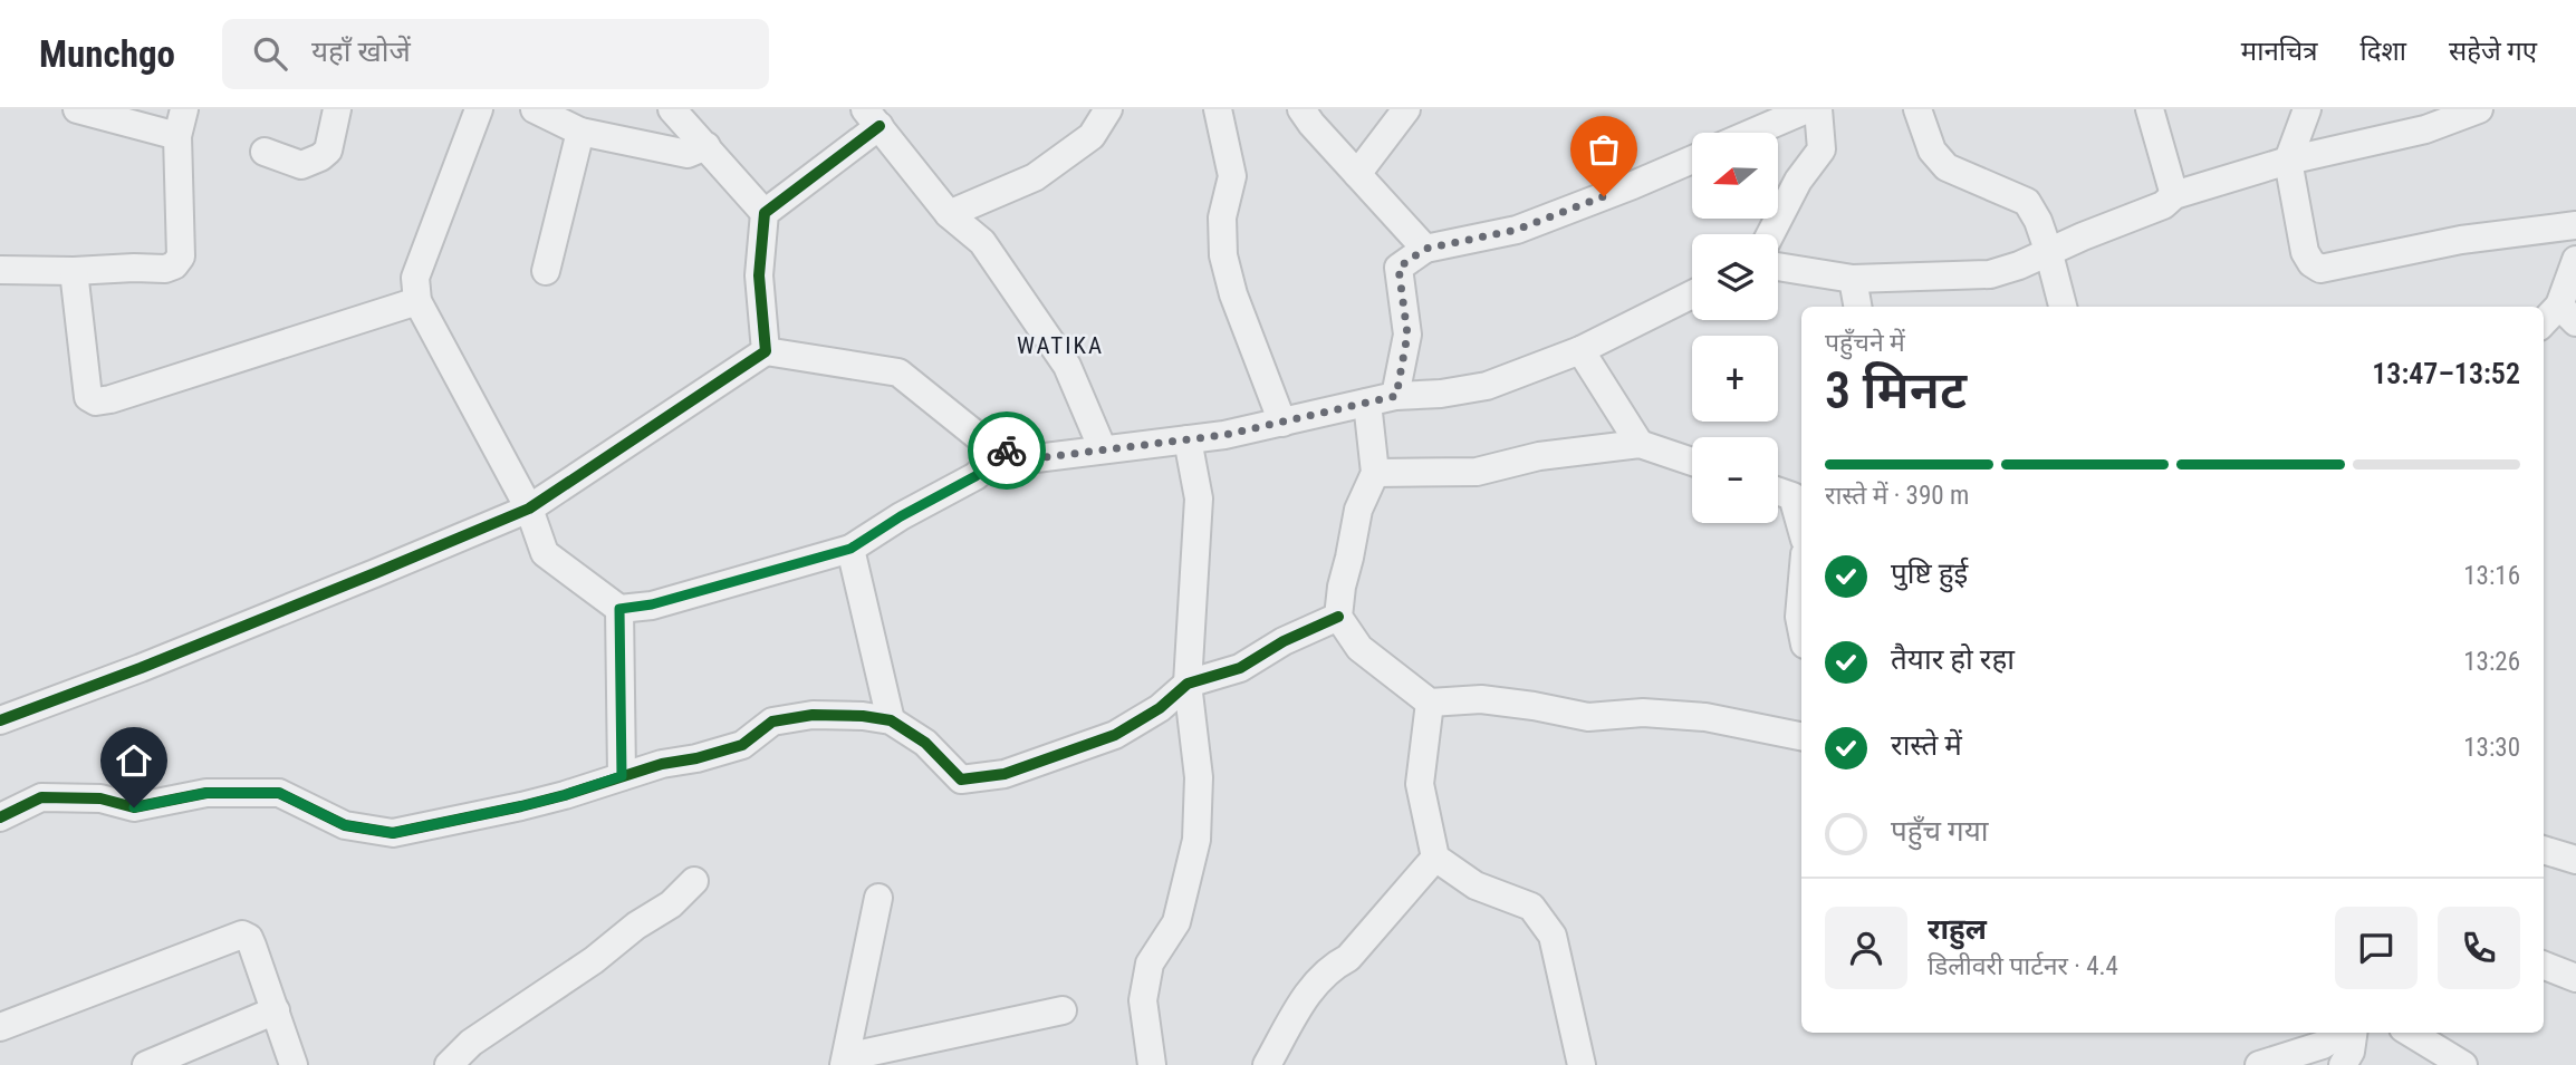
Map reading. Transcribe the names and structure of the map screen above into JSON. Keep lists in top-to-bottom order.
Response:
{
  "districts": ["WATIKA"],
  "north": "left",
  "page": {
    "header": "Munchgo",
    "search": "यहाँ खोजें",
    "nav": ["मानचित्र", "दिशा", "सहेजे गए"],
    "map_buttons": ["+", "−"],
    "heading": ["3 मिनट", "पहुँचने में", "13:47–13:52"],
    "panel": ["राहुल", "डिलीवरी पार्टनर · 4.4"],
    "bar": "रास्ते में · 390 m",
    "list": [
      ["पुष्टि हुई", "13:16"],
      ["तैयार हो रहा", "13:26"],
      ["रास्ते में", "13:30"],
      "पहुँच गया"
    ]
  }
}
